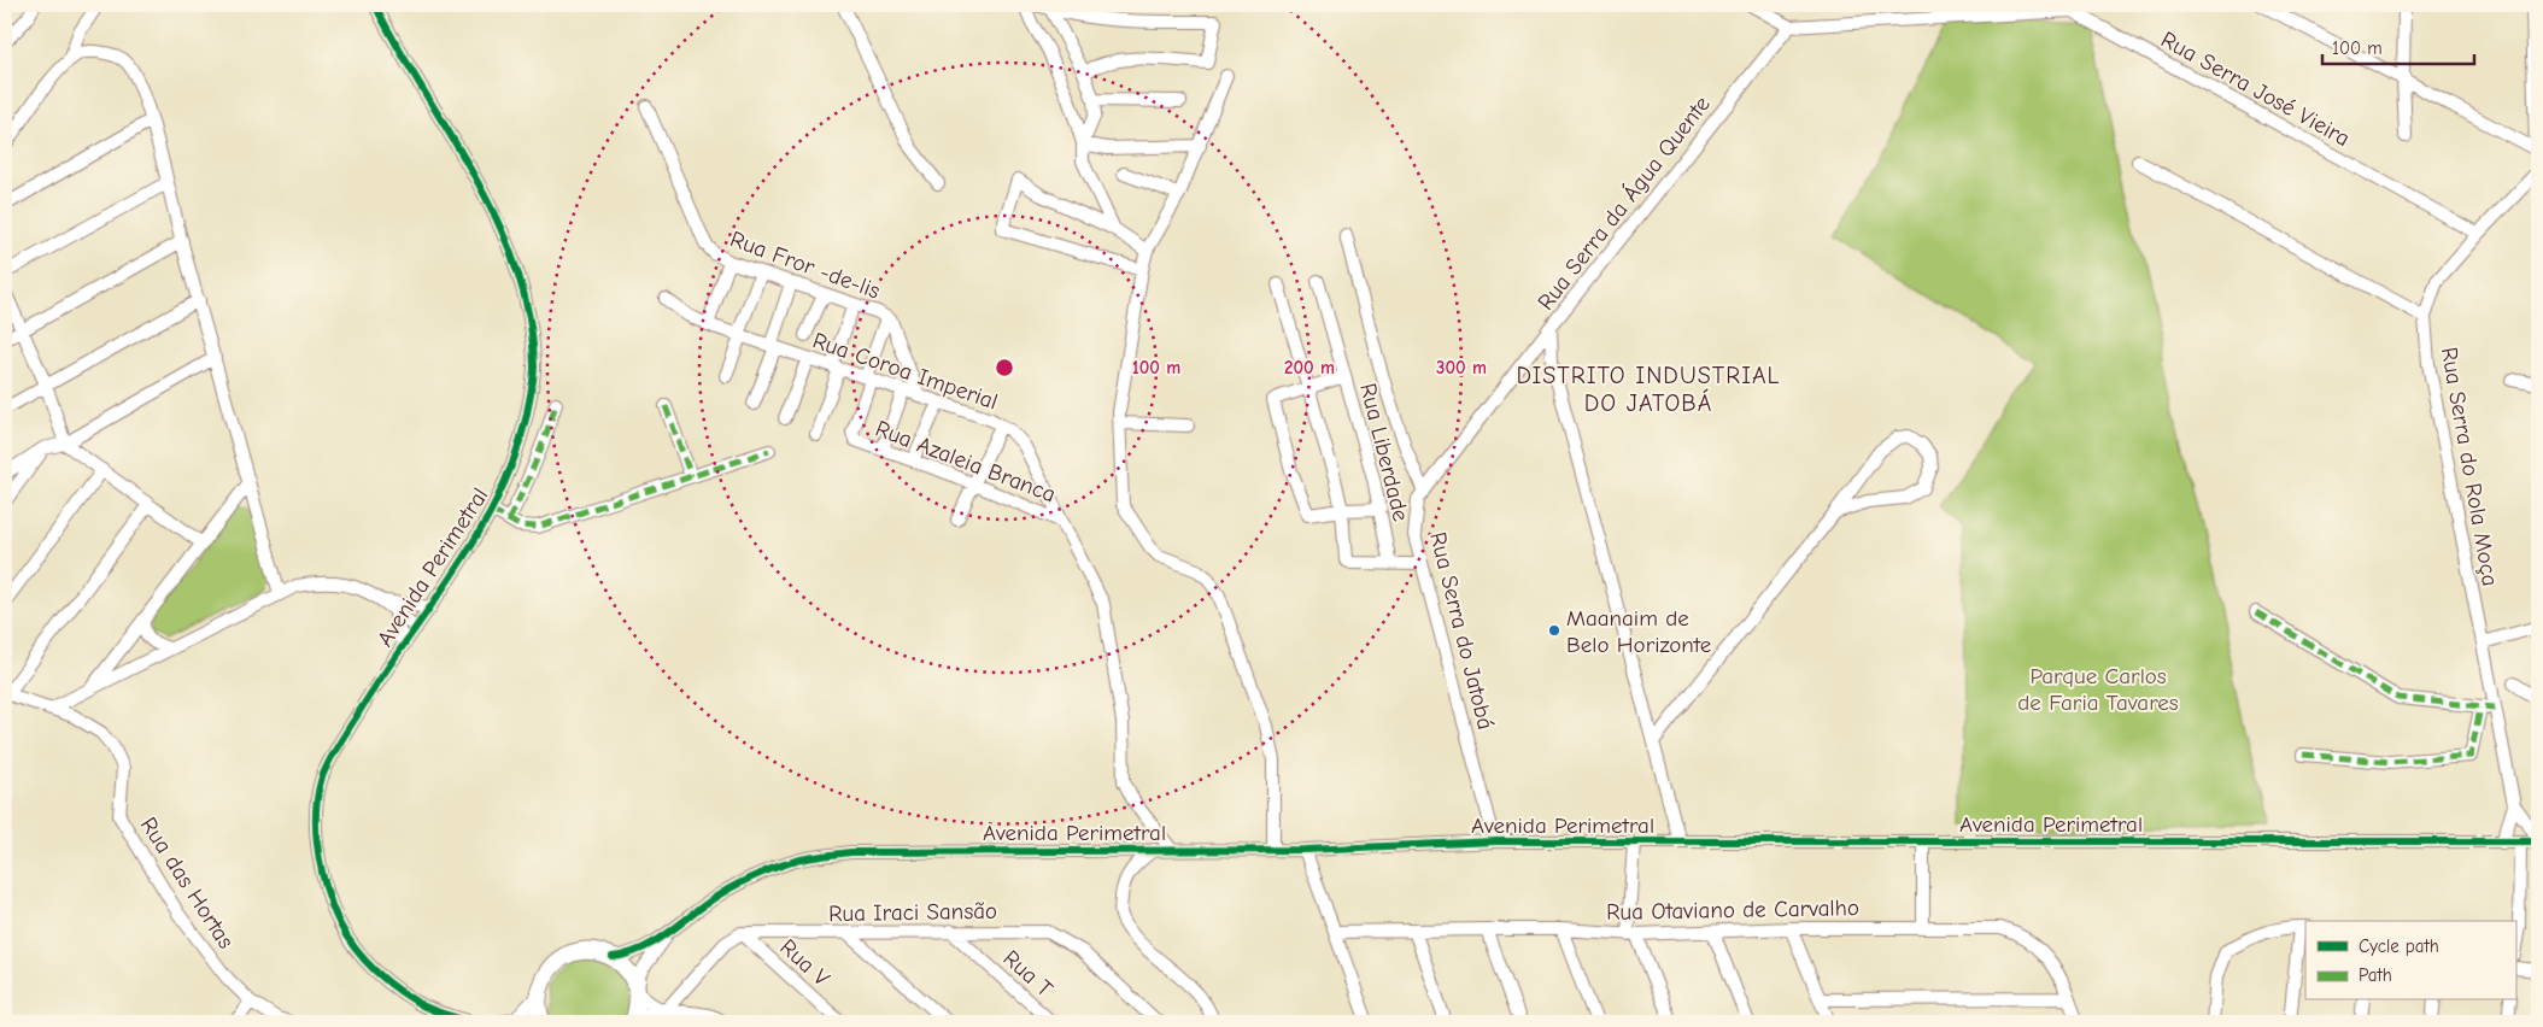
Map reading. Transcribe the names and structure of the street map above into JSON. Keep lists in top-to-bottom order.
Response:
{
  "streets": {
    "street": [
      "Rua Serra José Vieira",
      "Rua Serra da Água Quente",
      "Rua Fror -de-lis",
      "Rua Coroa Imperial",
      "Rua Liberdade",
      "Rua Azaleia Branca",
      "Rua Serra do Rola Moça",
      "Avenida Perimetral",
      "Rua Serra do Jatobá",
      "Rua das Hortas",
      "Rua Otaviano de Carvalho",
      "Rua Iraci Sansão",
      "Rua V",
      "Rua T"
    ]
  },
  "crossings": [
    ["Rua Serra José Vieira", "Rua Serra da Água Quente"],
    ["Rua Serra José Vieira", "Rua Serra do Rola Moça"],
    ["Rua Serra da Água Quente", "Avenida Perimetral"],
    ["Rua Serra da Água Quente", "Rua Serra do Jatobá"],
    ["Rua Fror -de-lis", "Rua Coroa Imperial"],
    ["Rua Coroa Imperial", "Rua Azaleia Branca"],
    ["Rua Coroa Imperial", "Avenida Perimetral"],
    ["Rua Serra do Rola Moça", "Avenida Perimetral"],
    ["Avenida Perimetral", "Rua Serra do Jatobá"],
    ["Rua Iraci Sansão", "Rua V"],
    ["Rua Iraci Sansão", "Rua T"]
  ],
  "districts": ["DISTRITO INDUSTRIAL DO JATOBÁ"],
  "parks": ["Parque Carlos de Faria Tavares"],
  "places": ["Maanaim de Belo Horizonte"],
  "legend": ["Cycle path", "Path"],
  "scale_bar": "100 m",
  "rings": ["100 m", "200 m", "300 m"]
}
